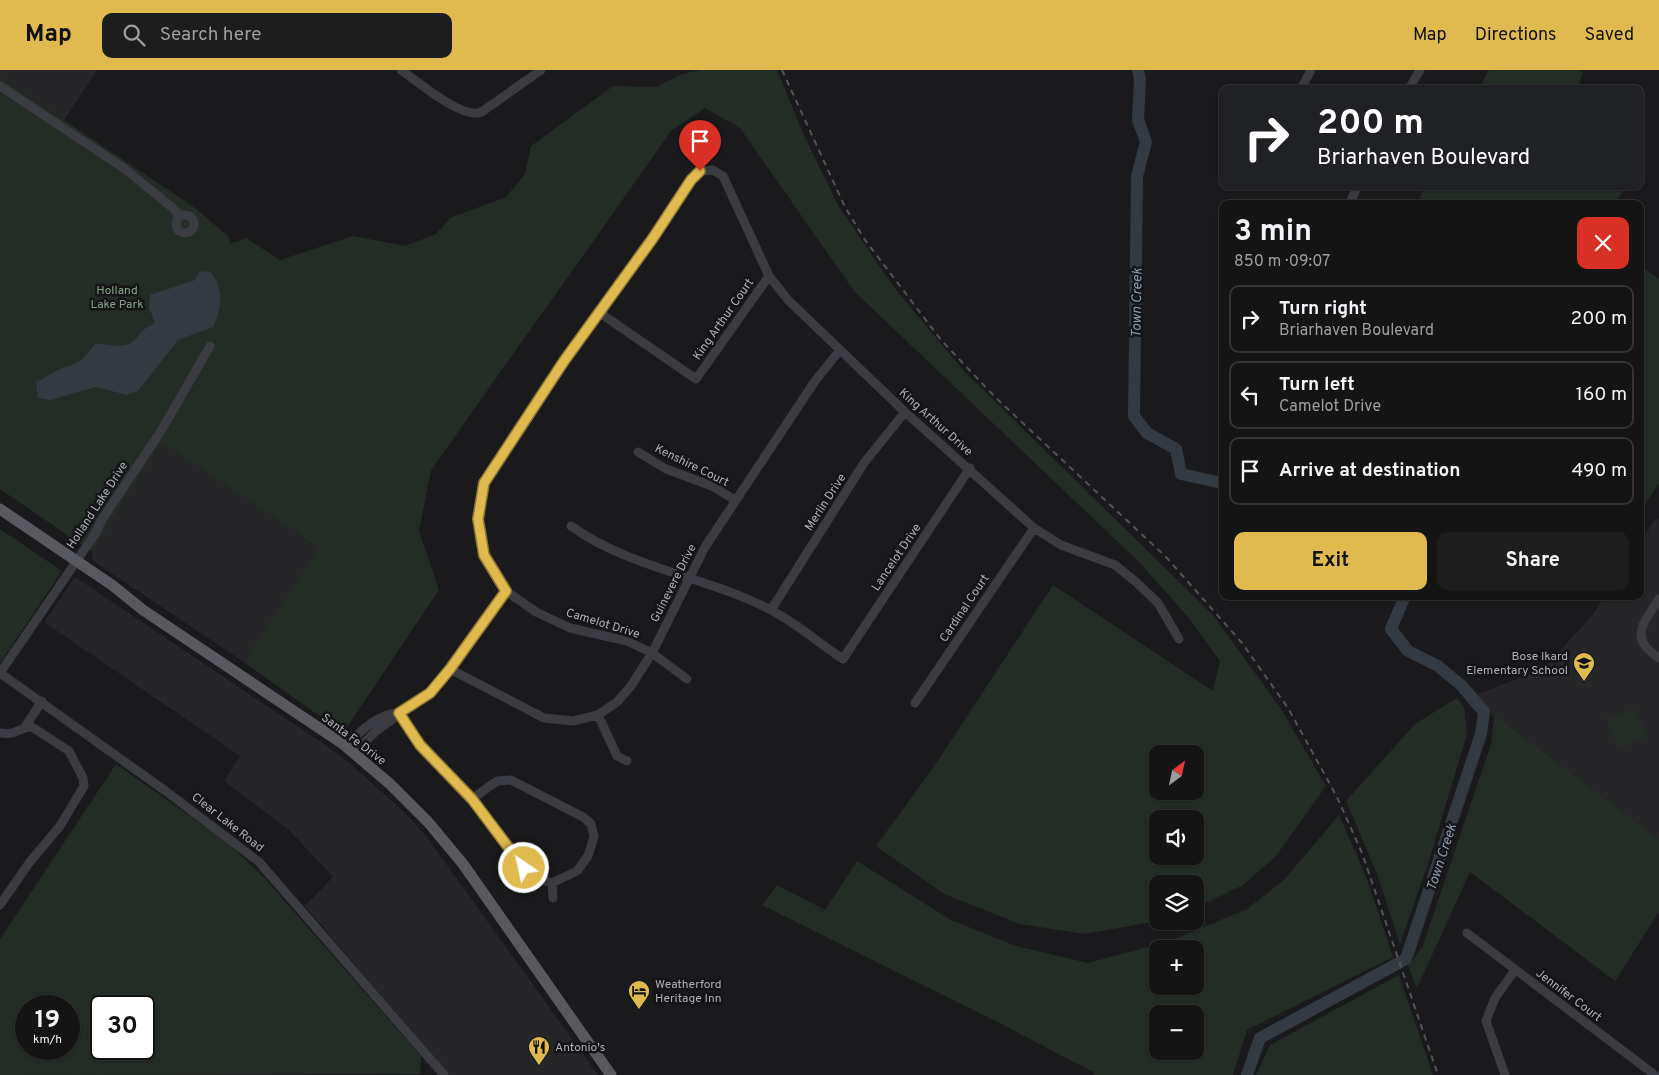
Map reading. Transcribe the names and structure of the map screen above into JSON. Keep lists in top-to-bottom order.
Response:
{
  "streets": {
    "main road": ["Santa Fe Drive"],
    "street": [
      "King Arthur Court",
      "King Arthur Drive",
      "Kenshire Court",
      "Merlin Drive",
      "Holland Lake Drive",
      "Lancelot Drive",
      "Guinevere Drive",
      "Cardinal Court",
      "Camelot Drive",
      "Clear Lake Road",
      "Jennifer Court"
    ]
  },
  "crossings": [
    ["King Arthur Court", "King Arthur Drive"],
    ["King Arthur Court", "Camelot Drive"],
    ["King Arthur Drive", "Merlin Drive"],
    ["King Arthur Drive", "Lancelot Drive"],
    ["King Arthur Drive", "Guinevere Drive"],
    ["King Arthur Drive", "Cardinal Court"],
    ["King Arthur Drive", "Camelot Drive"],
    ["Kenshire Court", "Guinevere Drive"],
    ["Merlin Drive", "Lancelot Drive"],
    ["Holland Lake Drive", "Santa Fe Drive"],
    ["Holland Lake Drive", "Clear Lake Road"],
    ["Guinevere Drive", "Camelot Drive"]
  ],
  "water": ["Town Creek"],
  "parks": ["Holland Lake Park"],
  "places": {
    "school or university": ["Bose Ikard Elementary School"],
    "hotel": ["Weatherford Heritage Inn"],
    "restaurant": ["Antonio's"]
  },
  "north": "top right",
  "page": {
    "header": "Map",
    "search": "Search here",
    "nav": ["Map", "Directions", "Saved"],
    "turn": ["200 m", "Briarhaven Boulevard"],
    "heading": ["3 min", "850 m · 09:07"],
    "list": [
      {
        "name": "Turn right",
        "note": "Briarhaven Boulevard",
        "value": "200 m"
      },
      {
        "name": "Turn left",
        "note": "Camelot Drive",
        "value": "160 m"
      },
      {
        "name": "Arrive at destination",
        "value": "490 m"
      }
    ],
    "buttons": ["Exit", "Share"],
    "map_buttons": ["+", "−"],
    "speed": "19 km/h",
    "limit": "30"
  }
}
